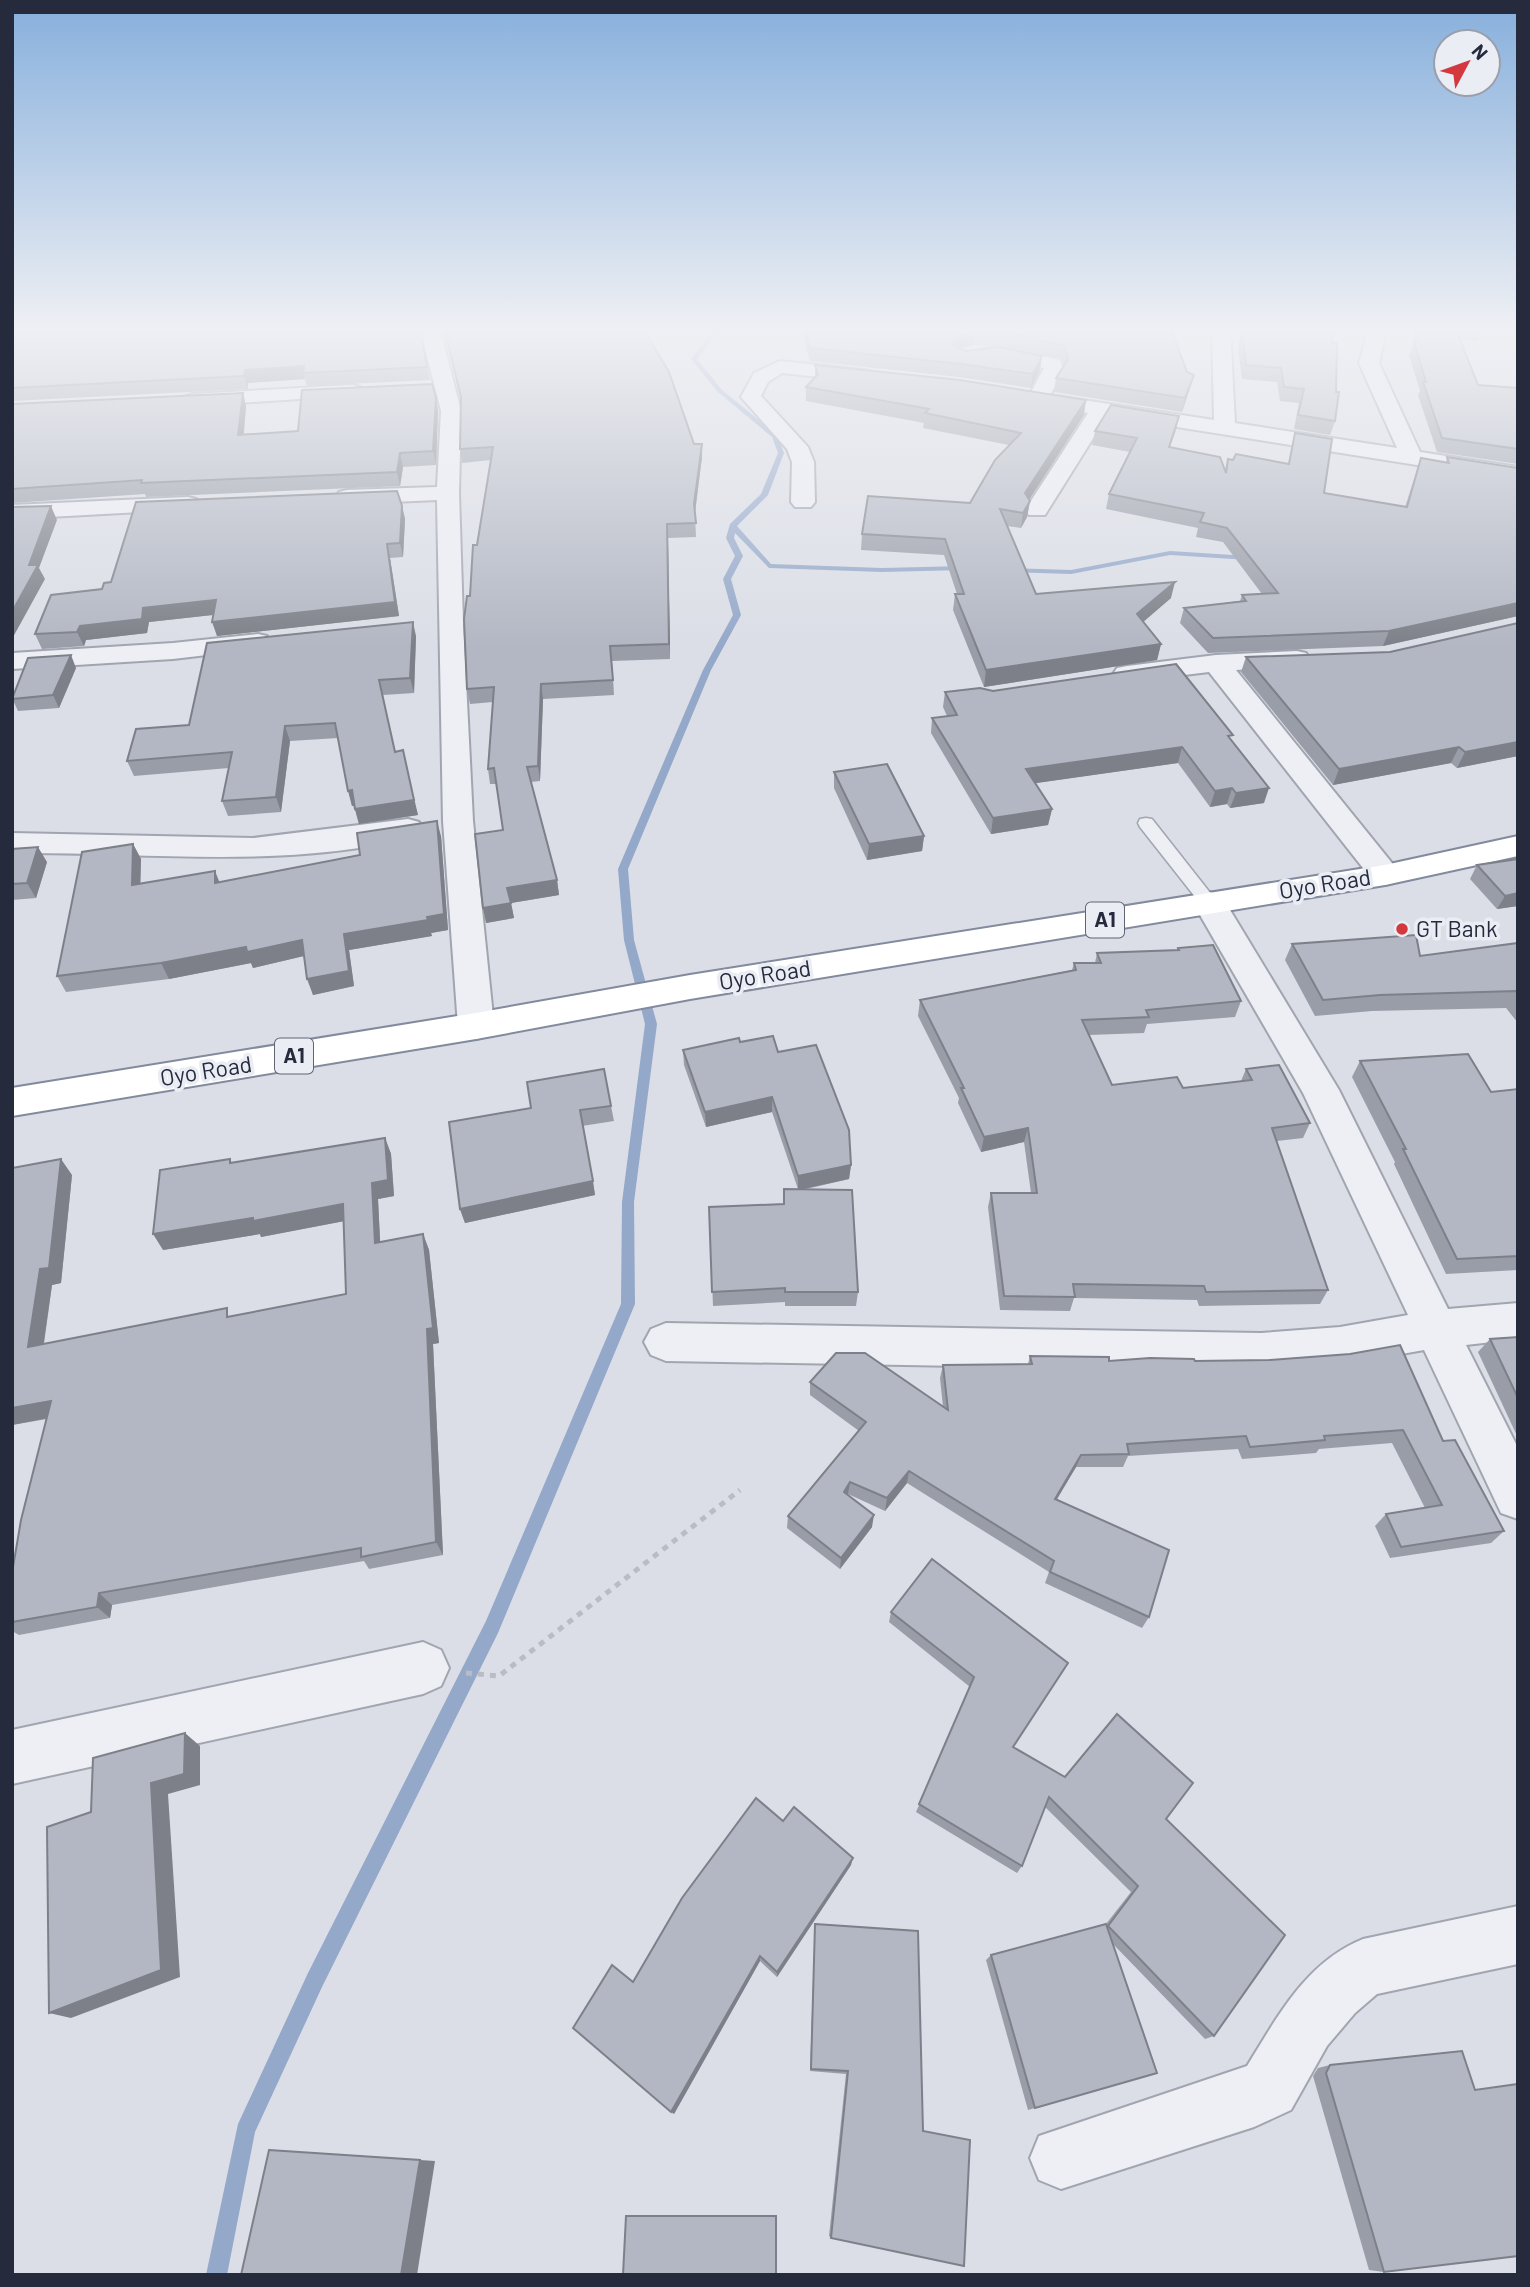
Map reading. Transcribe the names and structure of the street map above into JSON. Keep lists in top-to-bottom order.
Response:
{
  "streets": {
    "highway": ["Oyo Road", "A1"]
  },
  "places": ["GT Bank"],
  "north": "top right"
}
